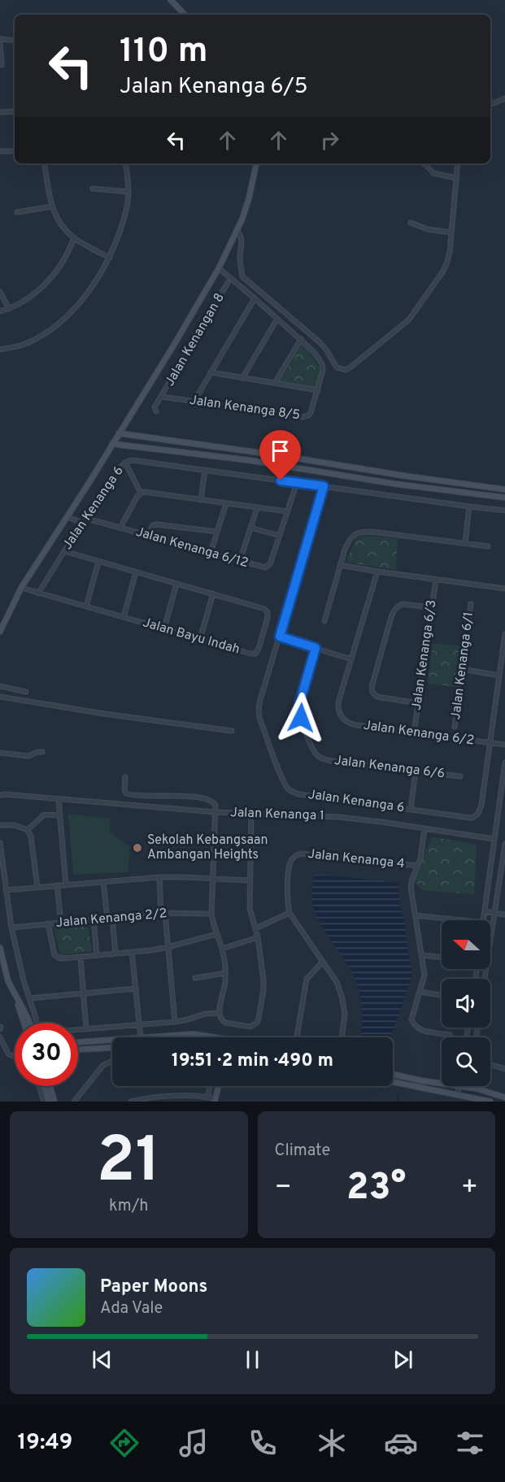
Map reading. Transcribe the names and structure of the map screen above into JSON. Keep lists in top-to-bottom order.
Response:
{
  "streets": {
    "street": [
      "Jalan Kenangan 8",
      "Jalan Kenanga 8/5",
      "Jalan Kenanga 6",
      "Jalan Kenanga 6/12",
      "Jalan Bayu Indah",
      "Jalan Kenanga 6/3",
      "Jalan Kenanga 6/1",
      "Jalan Kenanga 6/2",
      "Jalan Kenanga 6/6",
      "Jalan Kenanga 1",
      "Jalan Kenanga 4",
      "Jalan Kenanga 2/2"
    ]
  },
  "crossings": [
    ["Jalan Kenangan 8", "Jalan Kenanga 8/5"],
    ["Jalan Kenanga 6", "Jalan Kenanga 6/12"],
    ["Jalan Kenanga 6", "Jalan Bayu Indah"],
    ["Jalan Kenanga 6", "Jalan Kenanga 6/2"],
    ["Jalan Kenanga 6/3", "Jalan Kenanga 6/2"],
    ["Jalan Kenanga 1", "Jalan Kenanga 4"]
  ],
  "places": ["Sekolah Kebangsaan Ambangan Heights"],
  "north": "left",
  "page": {
    "turn": ["110 m", "Jalan Kenanga 6/5"],
    "limit": "30",
    "trip": "19:51 · 2 min · 490 m",
    "tile": [
      ["21", "km/h"],
      "Climate"
    ],
    "heat": ["−", "23°", "+"],
    "song": ["Paper Moons", "Ada Vale"],
    "tabs": "19:49"
  }
}
